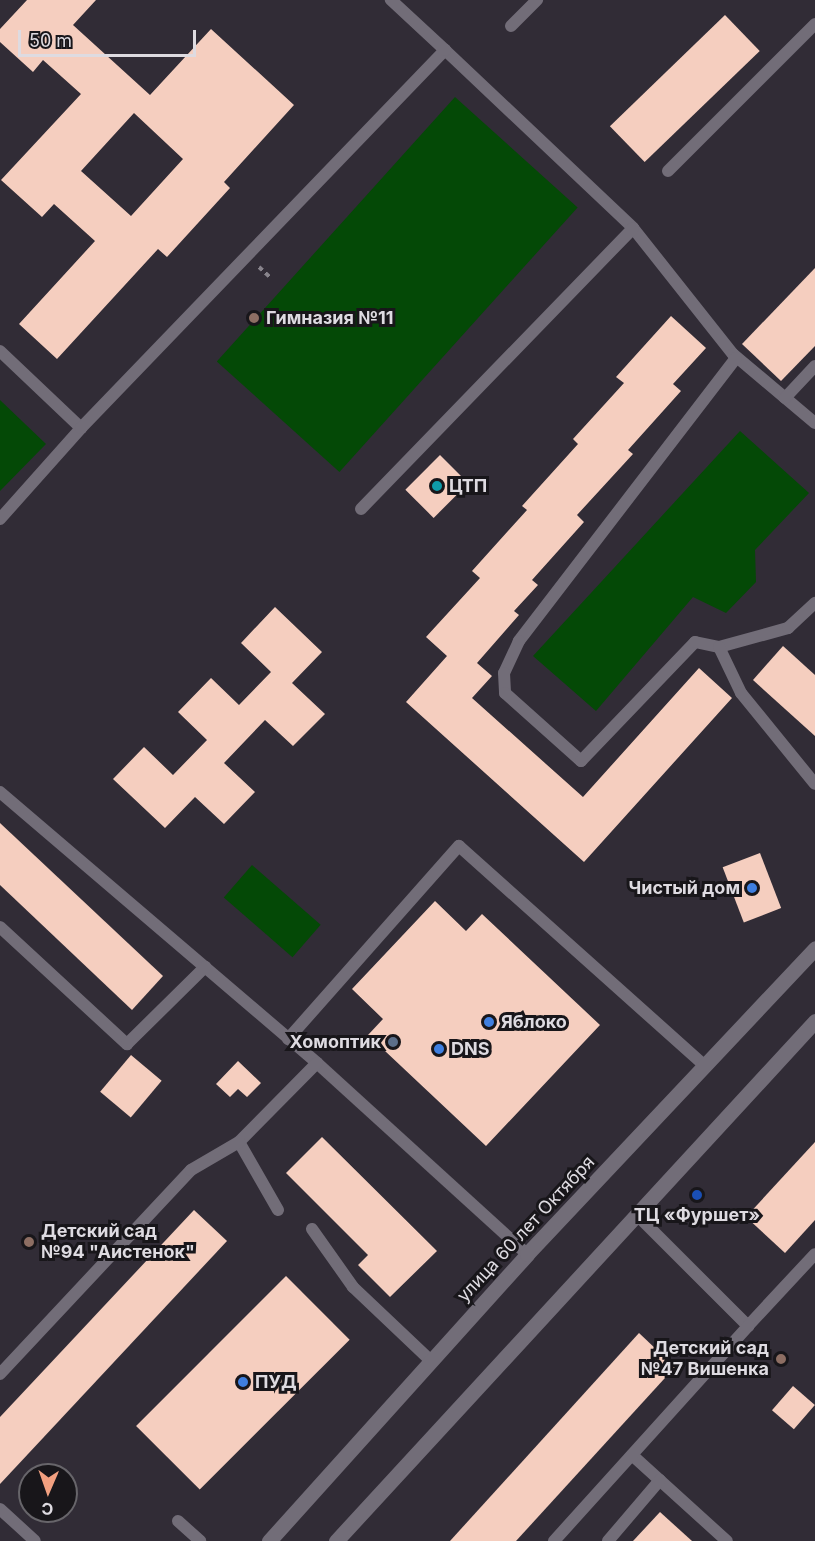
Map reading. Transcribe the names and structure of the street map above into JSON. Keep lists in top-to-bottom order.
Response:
{
  "streets": {
    "main road": ["улица 60 лет Октября"]
  },
  "places": [
    "Гимназия №11",
    "ЦТП",
    "Чистый дом",
    "Яблоко",
    "Хомоптик",
    "DNS",
    "ТЦ «Фуршет»",
    "Детский сад №94 \"Аистенок\"",
    "Детский сад №47 Вишенка",
    "ПУД"
  ],
  "scale_bar": "50 m",
  "north": "bottom"
}
